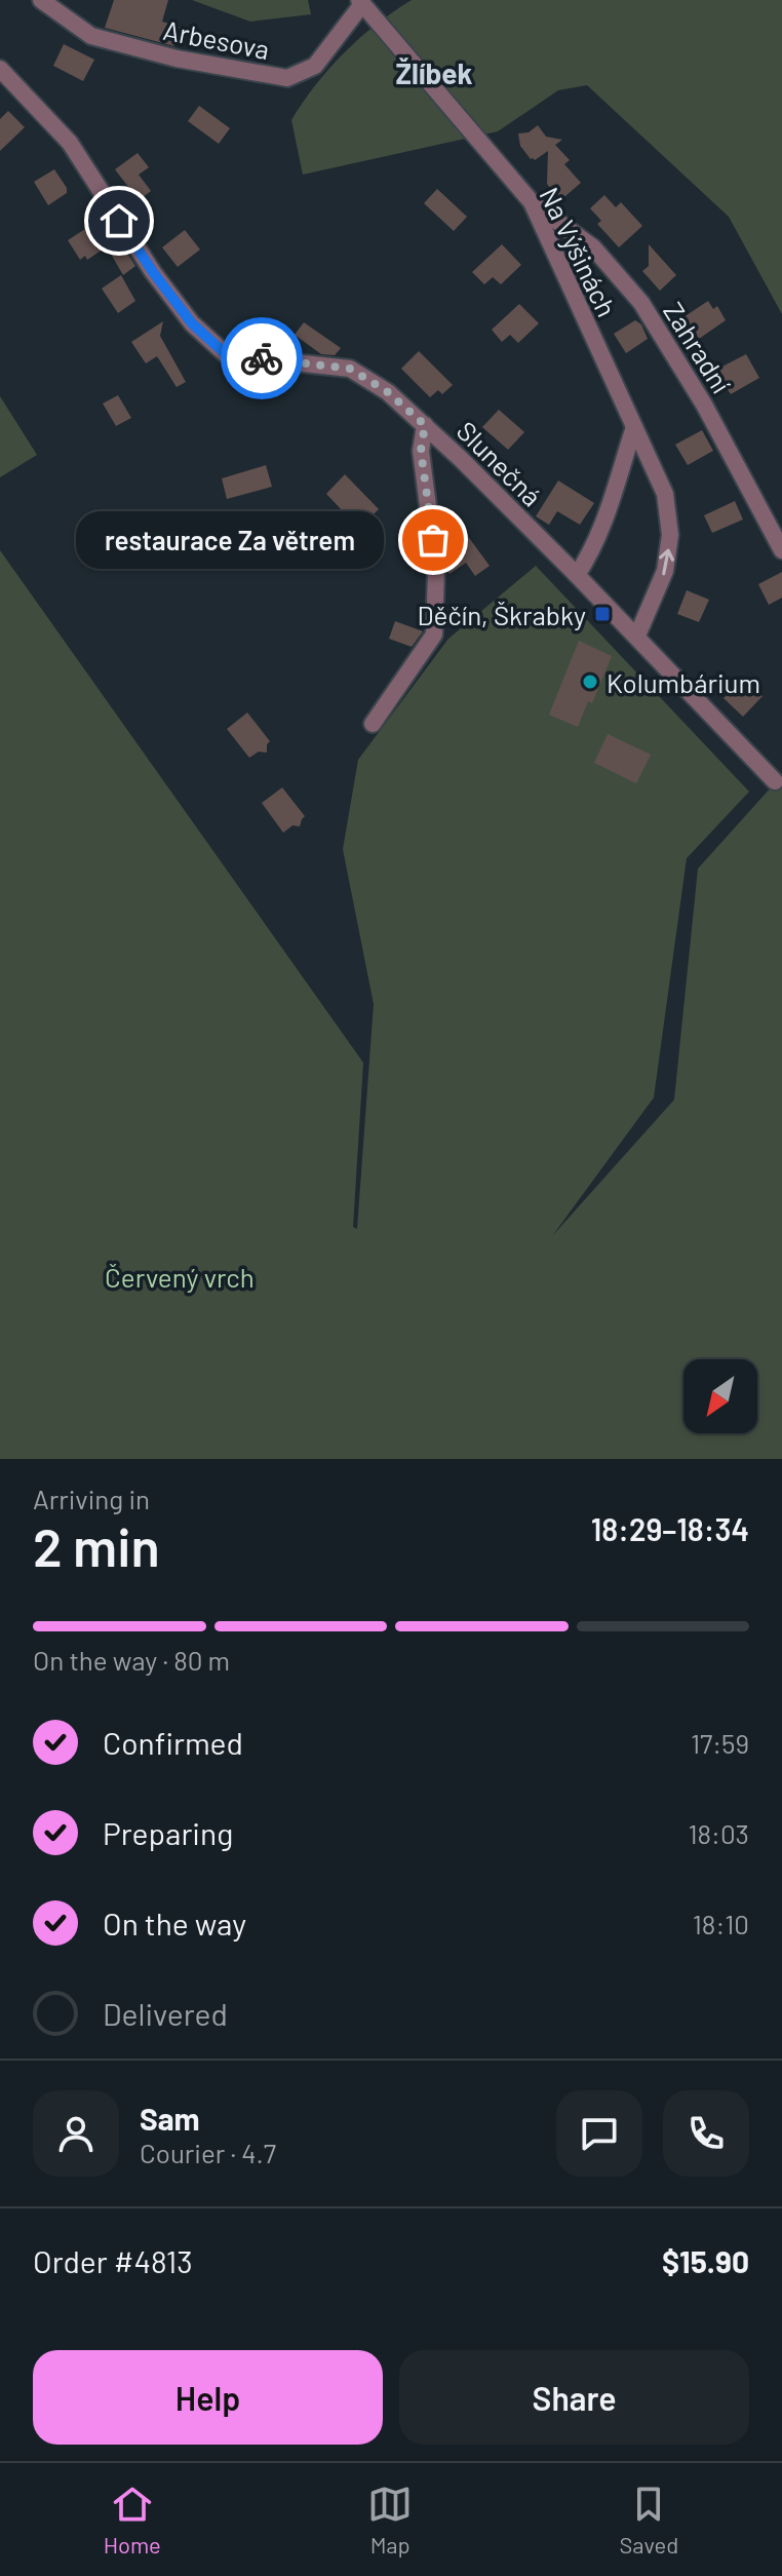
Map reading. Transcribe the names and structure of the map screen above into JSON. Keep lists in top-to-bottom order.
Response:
{
  "streets": {
    "street": [
      "Arbesova",
      "Na Výšinách",
      "Zahradní",
      "Slunečná"
    ]
  },
  "crossings": [
    ["Arbesova", "Na Výšinách"],
    ["Na Výšinách", "Zahradní"],
    ["Na Výšinách", "Slunečná"]
  ],
  "districts": ["Žlíbek"],
  "parks": ["Červený vrch"],
  "places": {
    "other": ["restaurace Za větrem", "Kolumbárium"],
    "transit": ["Děčín, Škrabky"]
  },
  "north": "bottom left",
  "page": {
    "bubble": "restaurace Za větrem",
    "heading": ["2 min", "Arriving in", "18:29–18:34"],
    "panel": [
      "Sam",
      "Courier · 4.7",
      "Order #4813",
      "$15.90"
    ],
    "bar": "On the way · 80 m",
    "list": [
      ["Confirmed", "17:59"],
      ["Preparing", "18:03"],
      ["On the way", "18:10"],
      "Delivered"
    ],
    "buttons": ["Help", "Share"],
    "tabs": ["Home", "Map", "Saved"]
  }
}
